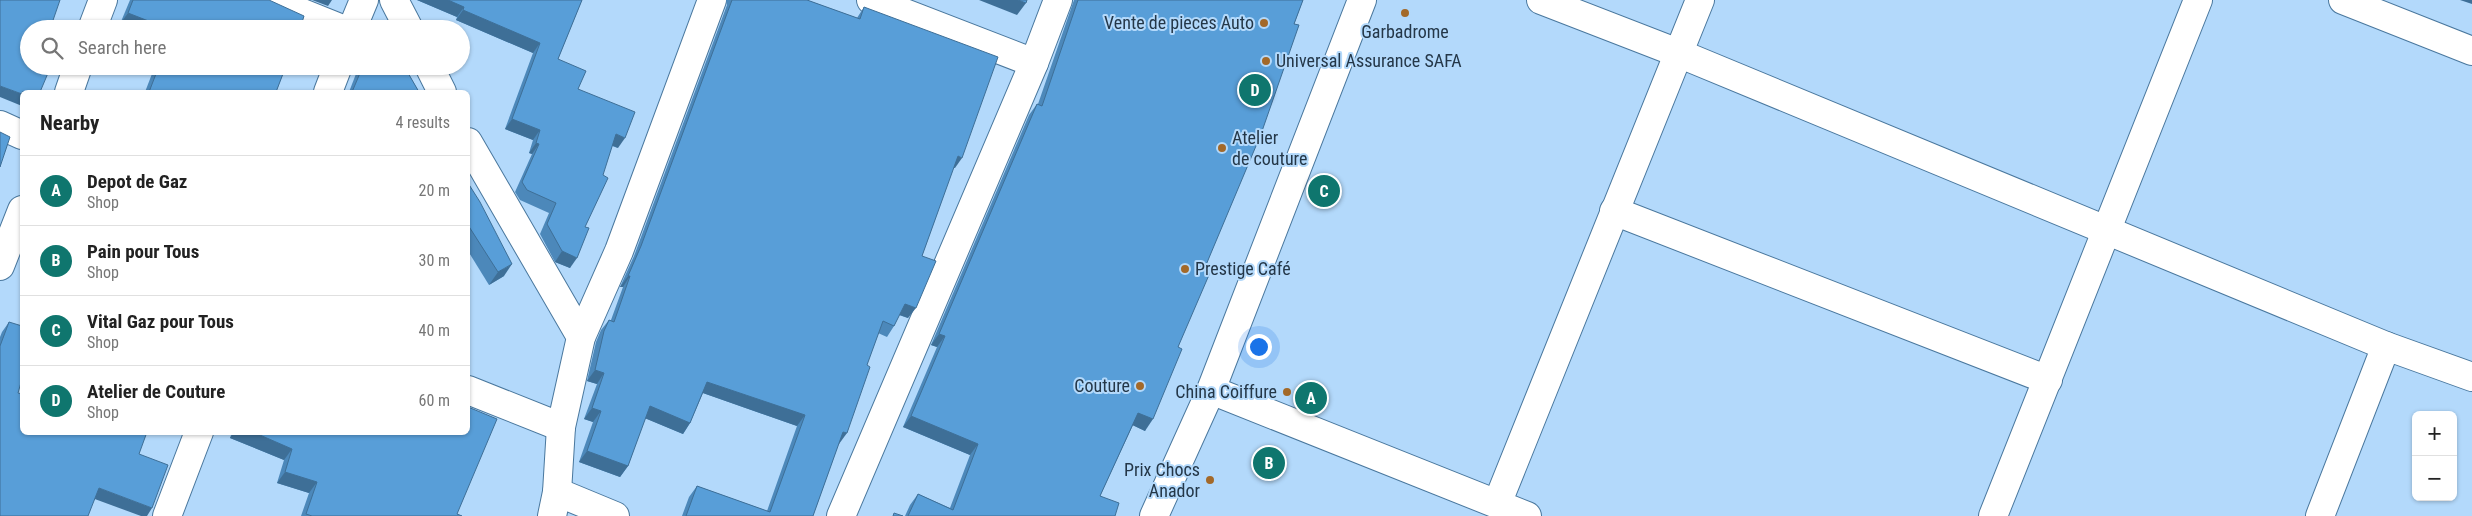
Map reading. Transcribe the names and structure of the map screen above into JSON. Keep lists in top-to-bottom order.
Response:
{
  "places": [
    "Garbadrome",
    "Vente de pieces Auto",
    "Universal Assurance SAFA",
    "Atelier de couture",
    "Prestige Café",
    "Couture",
    "China Coiffure",
    "Prix Chocs Anador"
  ],
  "page": {
    "search": "Search here",
    "pins": [
      "D",
      "C",
      "A",
      "B"
    ],
    "heading": ["Nearby", "4 results"],
    "list": [
      {
        "mark": "A",
        "name": "Depot de Gaz",
        "note": "Shop",
        "value": "20 m"
      },
      {
        "mark": "B",
        "name": "Pain pour Tous",
        "note": "Shop",
        "value": "30 m"
      },
      {
        "mark": "C",
        "name": "Vital Gaz pour Tous",
        "note": "Shop",
        "value": "40 m"
      },
      {
        "mark": "D",
        "name": "Atelier de Couture",
        "note": "Shop",
        "value": "60 m"
      }
    ],
    "map_buttons": ["+", "−"]
  }
}
